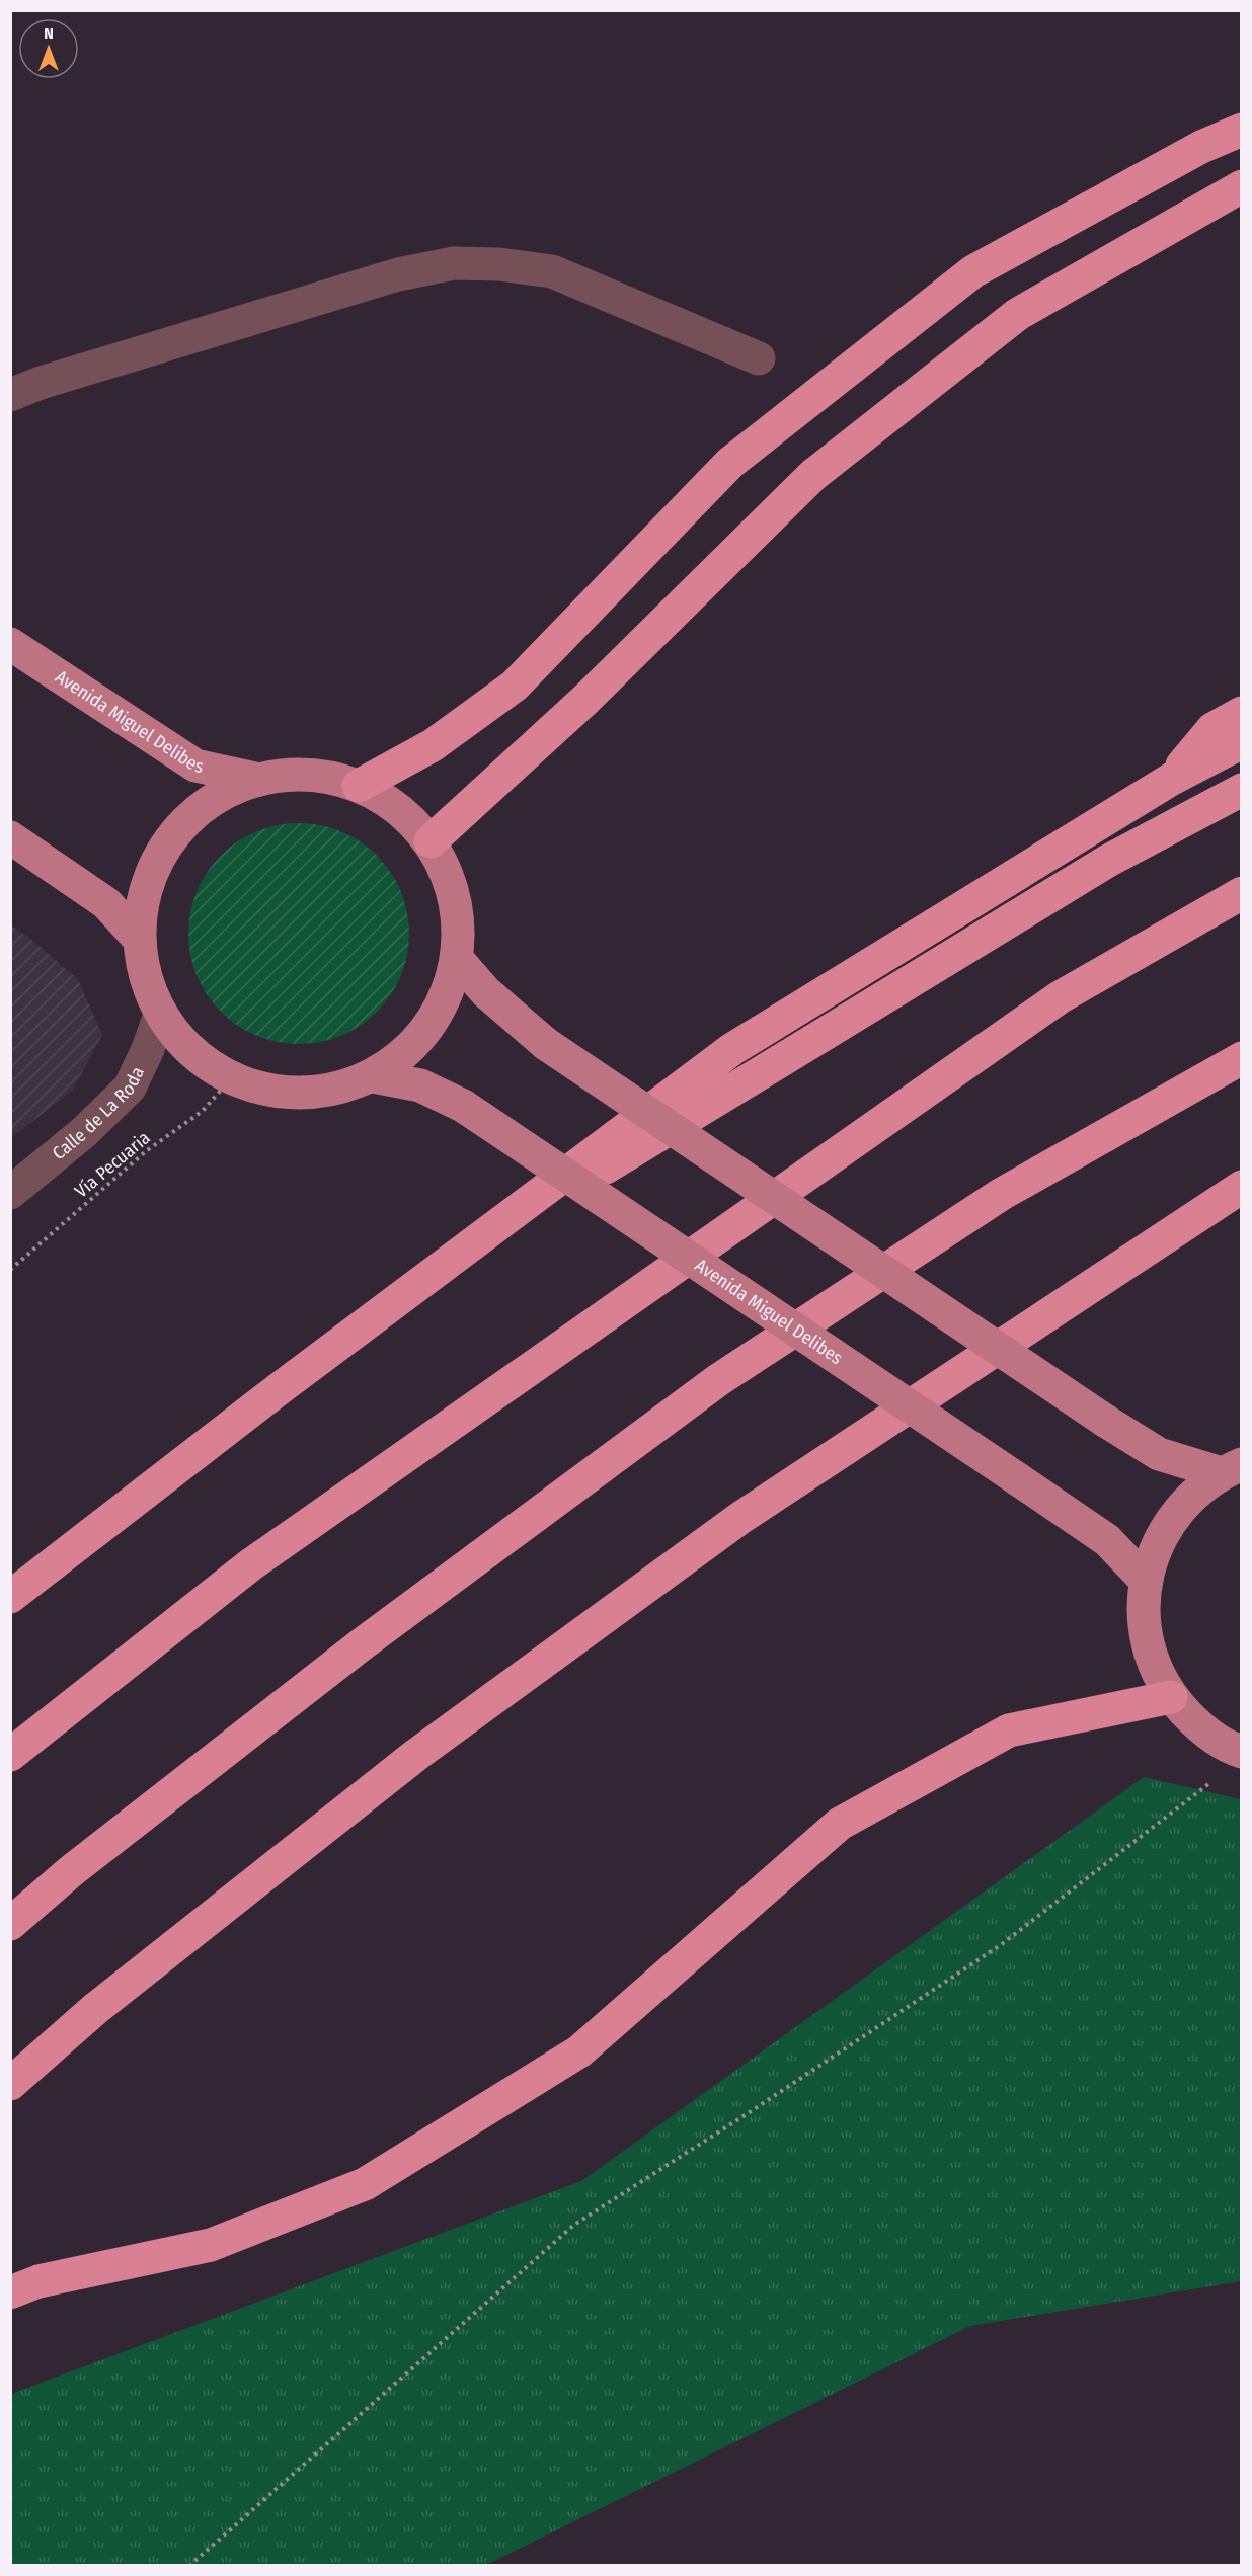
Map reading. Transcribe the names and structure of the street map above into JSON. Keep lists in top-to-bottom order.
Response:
{
  "streets": {
    "main road": ["Avenida Miguel Delibes"],
    "street": ["Calle de La Roda"],
    "path": ["Vía Pecuaria"]
  },
  "north": "top"
}
